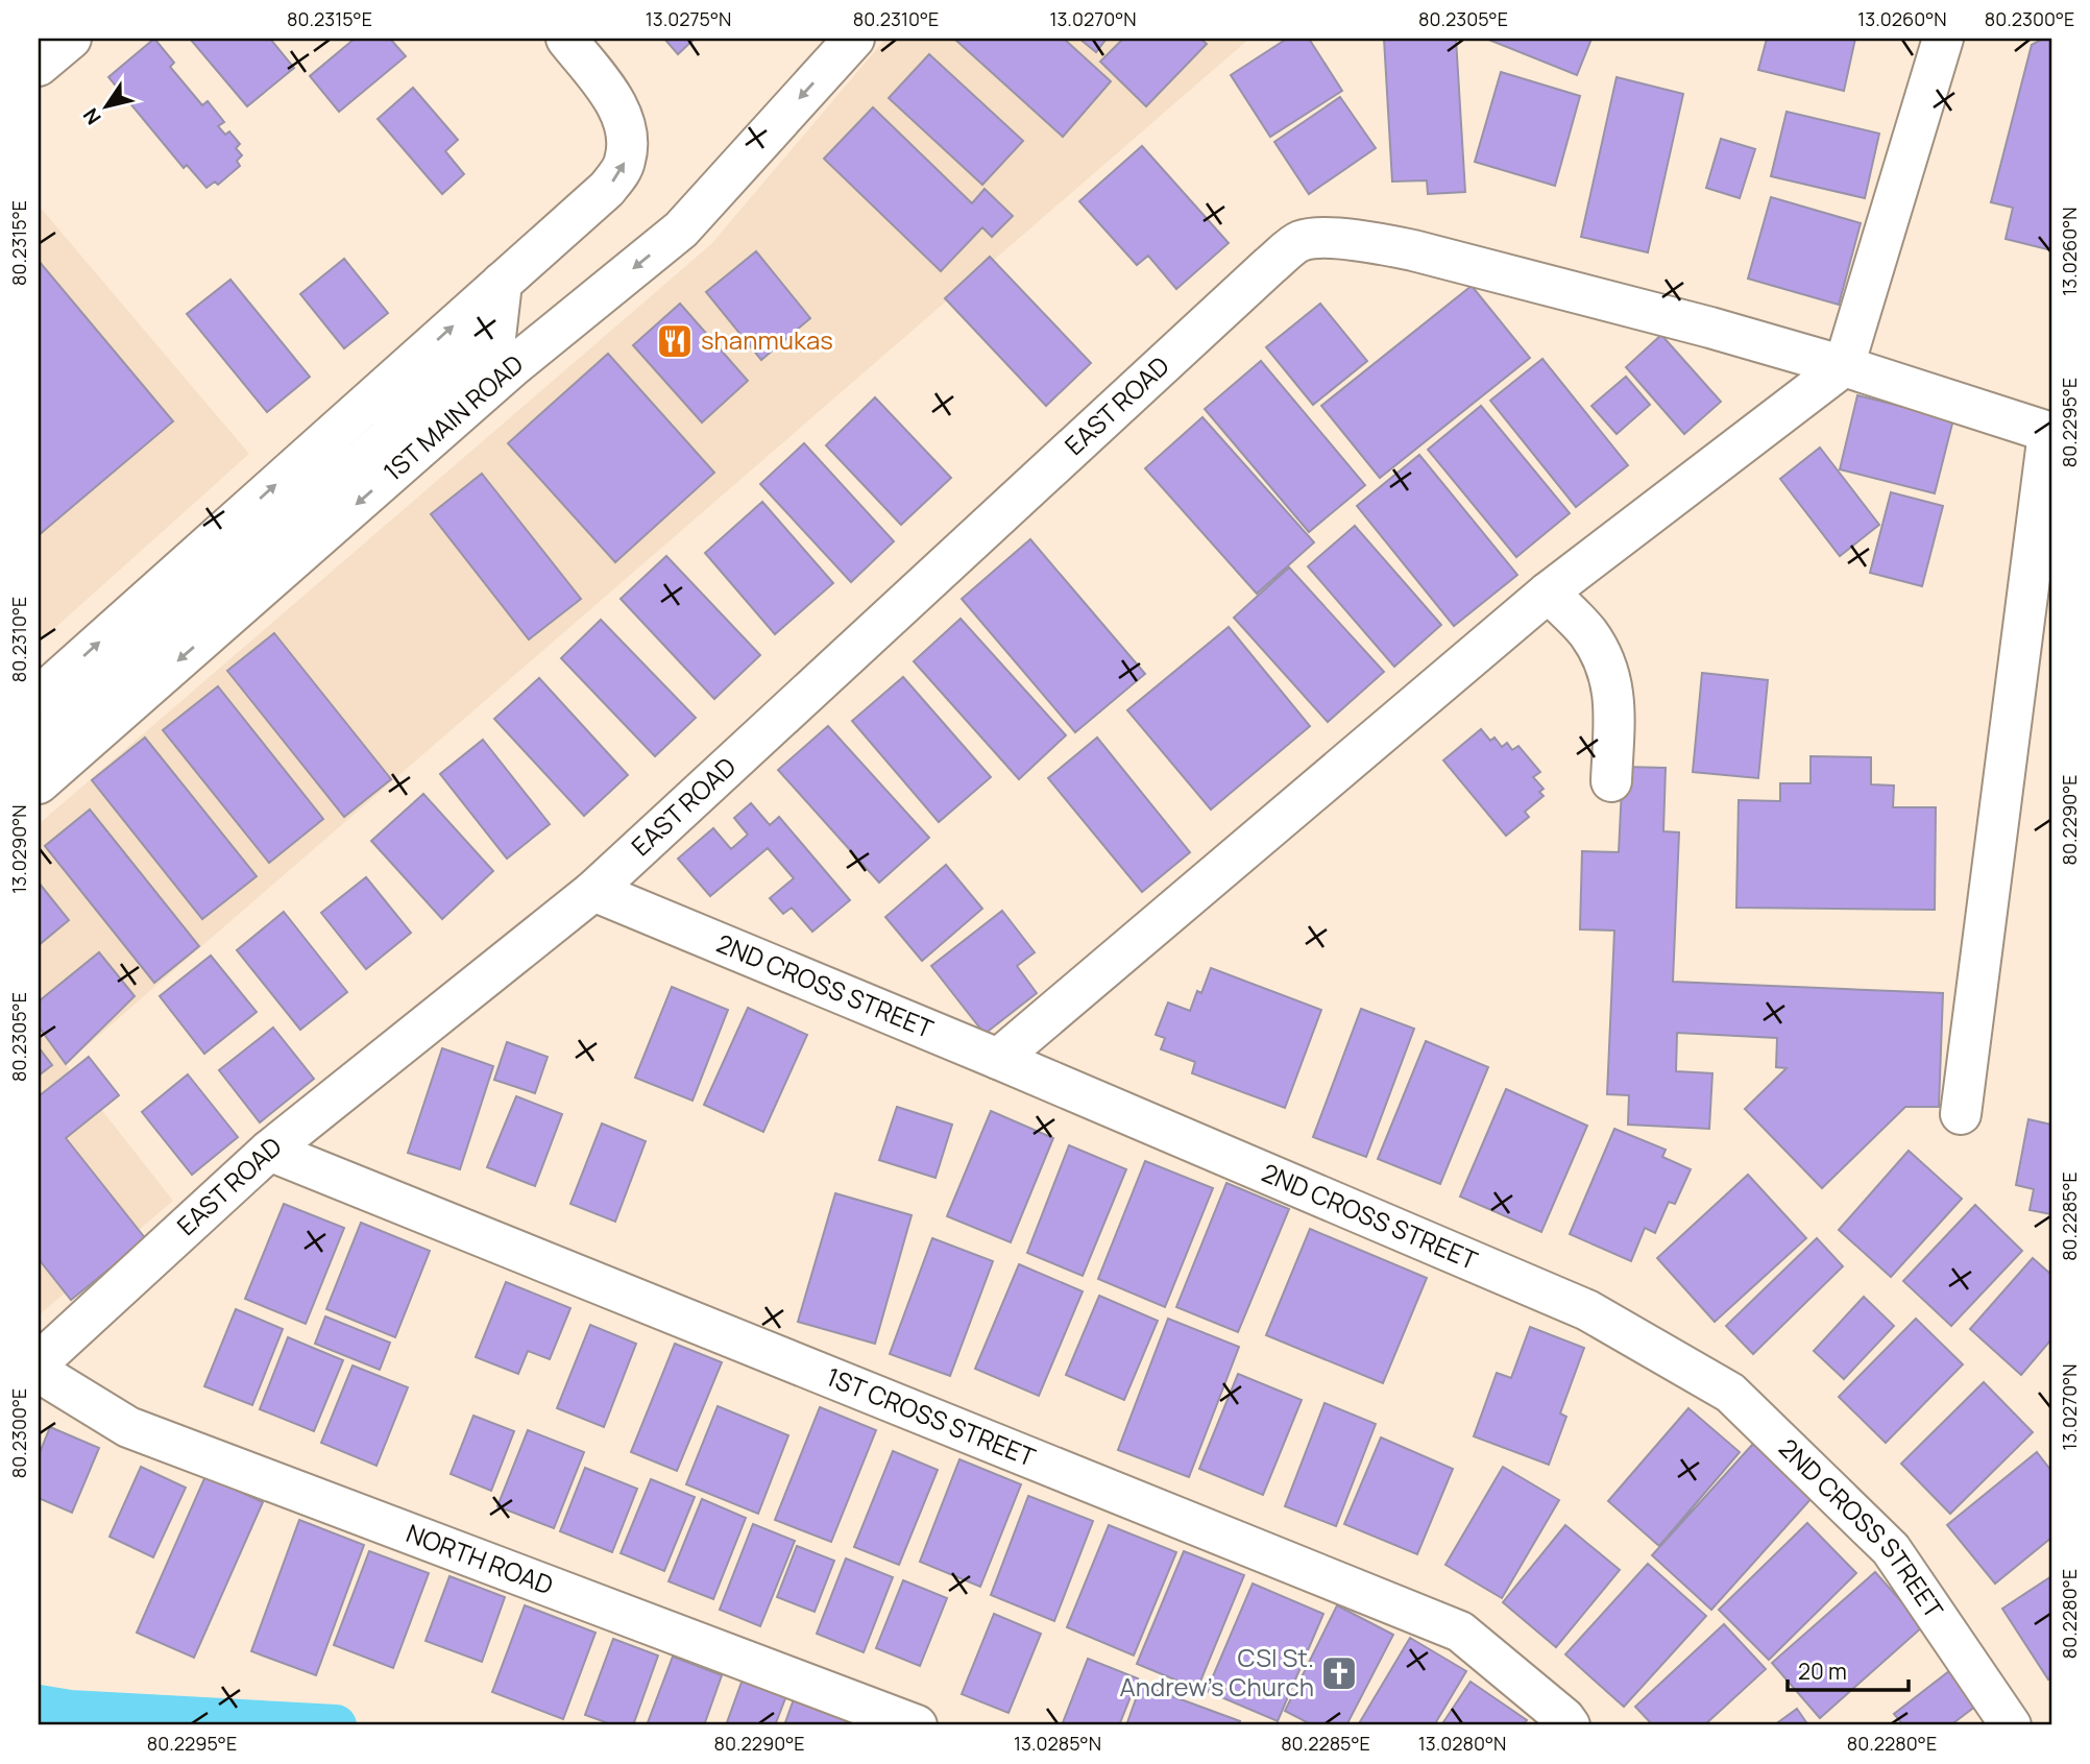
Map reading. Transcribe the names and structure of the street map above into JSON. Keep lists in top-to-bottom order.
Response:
{
  "streets": {
    "street": [
      "EAST ROAD",
      "1ST MAIN ROAD",
      "2ND CROSS STREET",
      "1ST CROSS STREET",
      "NORTH ROAD"
    ]
  },
  "crossings": [
    ["EAST ROAD", "2ND CROSS STREET"],
    ["EAST ROAD", "1ST CROSS STREET"],
    ["EAST ROAD", "NORTH ROAD"]
  ],
  "places": {
    "restaurant": ["shanmukas"],
    "church": ["CSI St. Andrew's Church"]
  },
  "scale_bar": "20 m",
  "north": "bottom left",
  "coordinates": [
    "80.2315°E",
    "13.0275°N",
    "80.2310°E",
    "13.0270°N",
    "80.2305°E",
    "13.0260°N",
    "80.2300°E",
    "80.2295°E",
    "80.2290°E",
    "13.0290°N",
    "80.2285°E",
    "80.2280°E",
    "13.0285°N",
    "13.0280°N"
  ]
}
